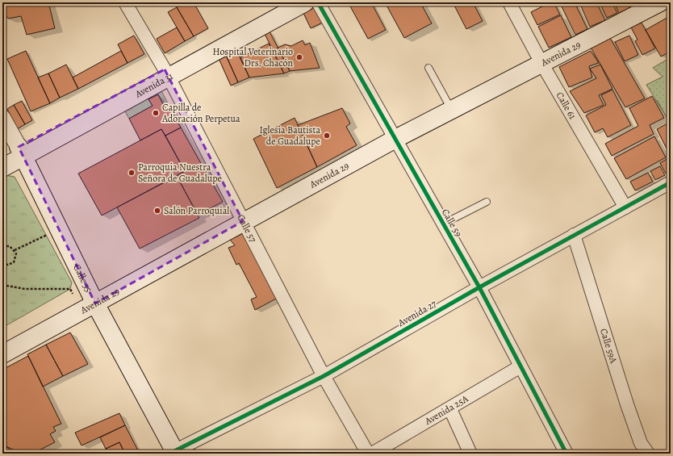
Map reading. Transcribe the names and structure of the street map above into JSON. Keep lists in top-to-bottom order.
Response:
{
  "streets": {
    "main road": ["Avenida 29", "Avenida 31", "Calle 55"],
    "street": [
      "Calle 61",
      "Calle 59",
      "Calle 57",
      "Avenida 27",
      "Calle 59A",
      "Avenida 25A"
    ]
  },
  "crossings": [
    ["Avenida 29", "Calle 61"],
    ["Avenida 29", "Calle 59"],
    ["Avenida 29", "Calle 57"],
    ["Avenida 29", "Calle 55"],
    ["Avenida 31", "Calle 57"],
    ["Avenida 31", "Calle 55"],
    ["Calle 61", "Avenida 27"],
    ["Calle 59", "Avenida 27"],
    ["Calle 59", "Avenida 25A"],
    ["Calle 57", "Avenida 27"],
    ["Calle 55", "Avenida 27"],
    ["Avenida 27", "Calle 59A"]
  ],
  "places": [
    "Hospital Veterinario Drs. Chacón",
    "Capilla de Adoración Perpetua",
    "Iglesia Bautista de Guadalupe",
    "Parroquia Nuestra Señora de Guadalupe",
    "Salón Parroquial"
  ]
}
